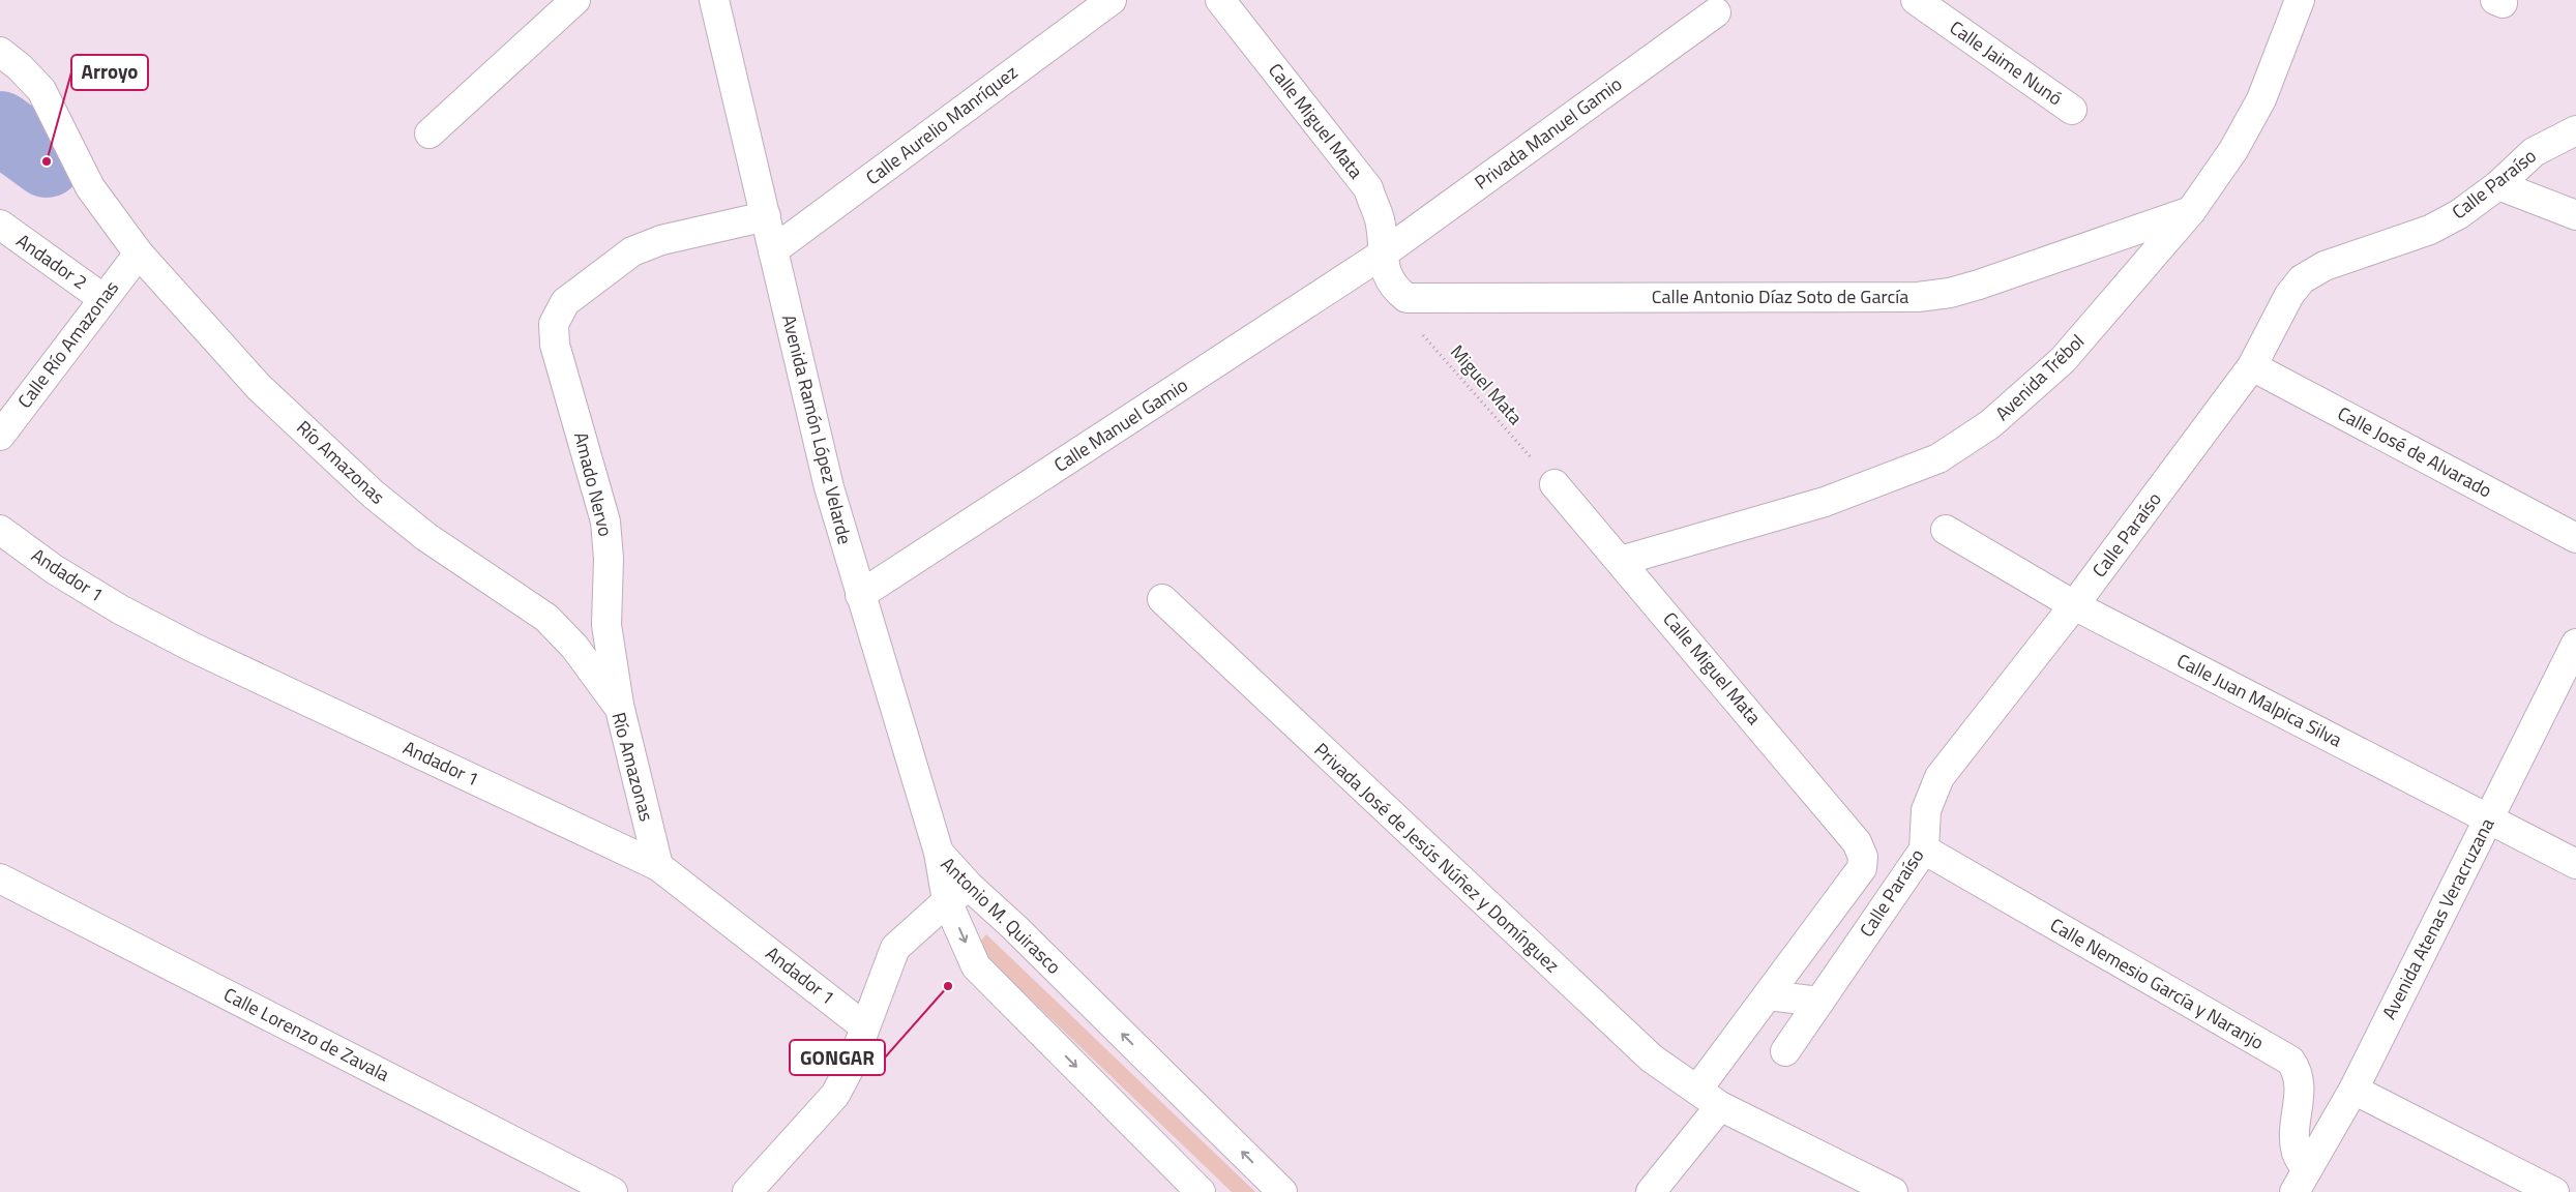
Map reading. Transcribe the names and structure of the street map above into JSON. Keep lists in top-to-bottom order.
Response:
{
  "streets": {
    "street": [
      "Calle Jaime Nunó",
      "Calle Miguel Mata",
      "Calle Aurelio Manríquez",
      "Privada Manuel Gamio",
      "Calle Paraíso",
      "Andador 2",
      "Calle Antonio Díaz Soto de García",
      "Calle Río Amazonas",
      "Avenida Trébol",
      "Calle Manuel Gamio",
      "Avenida Ramón López Velarde",
      "Calle José de Alvarado",
      "Río Amazonas",
      "Amado Nervo",
      "Andador 1",
      "Calle Juan Malpica Silva",
      "Privada José de Jesús Núñez y Domínguez",
      "Antonio M. Quirasco",
      "Avenida Atenas Veracruzana",
      "Calle Nemesio García y Naranjo",
      "Calle Lorenzo de Zavala"
    ],
    "path": ["Miguel Mata"]
  },
  "crossings": [
    ["Calle Miguel Mata", "Privada Manuel Gamio"],
    ["Calle Miguel Mata", "Avenida Trébol"],
    ["Calle Miguel Mata", "Miguel Mata"],
    ["Calle Miguel Mata", "Calle Manuel Gamio"],
    ["Calle Aurelio Manríquez", "Avenida Ramón López Velarde"],
    ["Privada Manuel Gamio", "Calle Manuel Gamio"],
    ["Calle Paraíso", "Calle José de Alvarado"],
    ["Calle Paraíso", "Calle Juan Malpica Silva"],
    ["Calle Paraíso", "Calle Nemesio García y Naranjo"],
    ["Andador 2", "Calle Río Amazonas"],
    ["Calle Antonio Díaz Soto de García", "Avenida Trébol"],
    ["Calle Antonio Díaz Soto de García", "Miguel Mata"],
    ["Calle Río Amazonas", "Río Amazonas"],
    ["Calle Manuel Gamio", "Avenida Ramón López Velarde"],
    ["Avenida Ramón López Velarde", "Amado Nervo"],
    ["Avenida Ramón López Velarde", "Antonio M. Quirasco"],
    ["Río Amazonas", "Amado Nervo"],
    ["Río Amazonas", "Andador 1"],
    ["Calle Juan Malpica Silva", "Avenida Atenas Veracruzana"],
    ["Avenida Atenas Veracruzana", "Calle Nemesio García y Naranjo"]
  ],
  "places": ["Arroyo", "GONGAR"]
}
